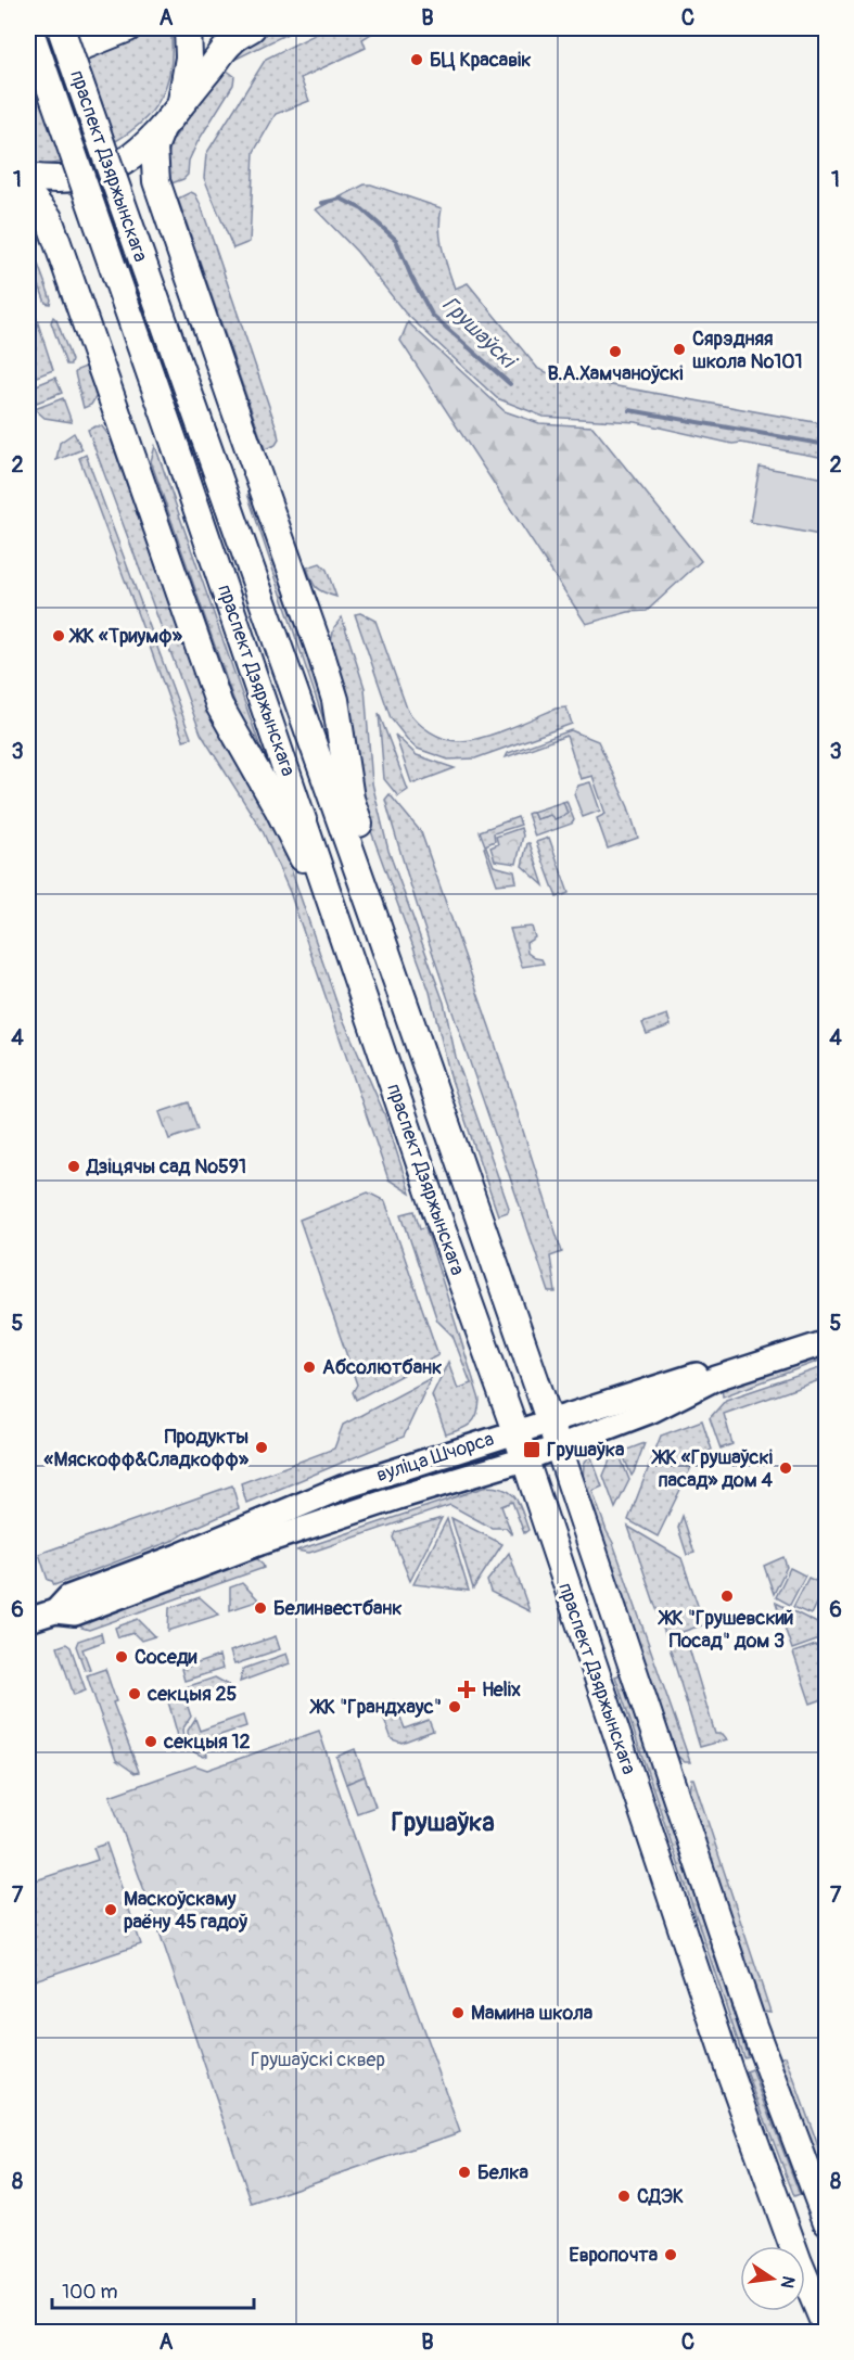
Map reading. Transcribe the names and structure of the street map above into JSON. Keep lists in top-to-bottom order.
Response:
{
  "streets": {
    "main road": ["праспект Дзяржынскага", "вуліца Шчорса"]
  },
  "crossings": [
    ["праспект Дзяржынскага", "вуліца Шчорса"]
  ],
  "districts": ["Грушаўка"],
  "water": ["Грушаўскі"],
  "parks": ["Грушаўскі сквер"],
  "places": {
    "other": [
      "БЦ Красавік",
      "Сярэдняя школа №101",
      "В.А.Хамчаноўскі",
      "ЖК «Триумф»",
      "Дзіцячы сад №591",
      "Абсолютбанк",
      "Продукты «Мяскофф&Сладкофф»",
      "ЖК «Грушаўскі пасад» дом 4",
      "ЖК \"Грушевский Посад\" дом 3",
      "Белинвестбанк",
      "Соседи",
      "секцыя 25",
      "ЖК \"Грандхаус\"",
      "секцыя 12",
      "Маскоўскаму раёну 45 гадоў",
      "Мамина школа",
      "Белка",
      "СДЭК",
      "Европочта"
    ],
    "transit": ["Грушаўка"],
    "health": ["Helix"]
  },
  "scale_bar": "100 m",
  "north": "right",
  "grid": {
    "columns": ["A", "B", "C"],
    "rows": [
      "1",
      "2",
      "3",
      "4",
      "5",
      "6",
      "7",
      "8"
    ]
  }
}
